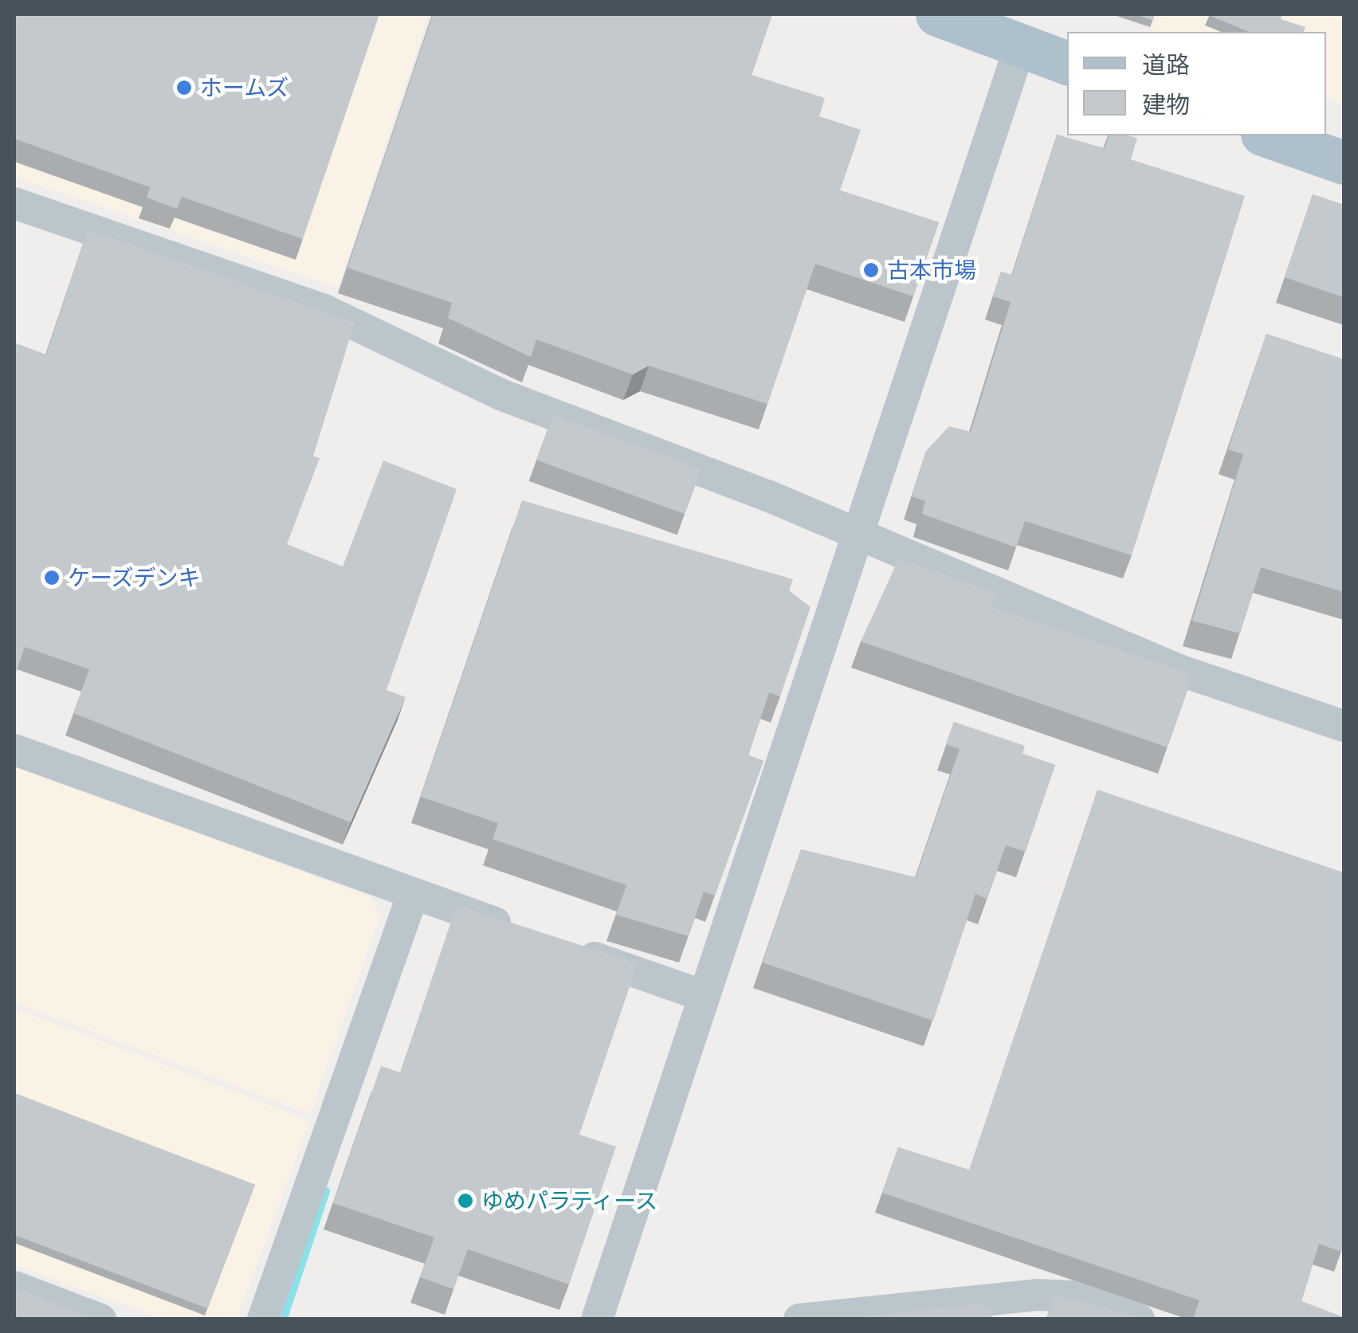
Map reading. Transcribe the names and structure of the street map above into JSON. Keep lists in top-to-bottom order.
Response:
{
  "places": [
    "ホームズ",
    "古本市場",
    "ケーズデンキ",
    "ゆめパラティース"
  ],
  "legend": ["道路", "建物"]
}
